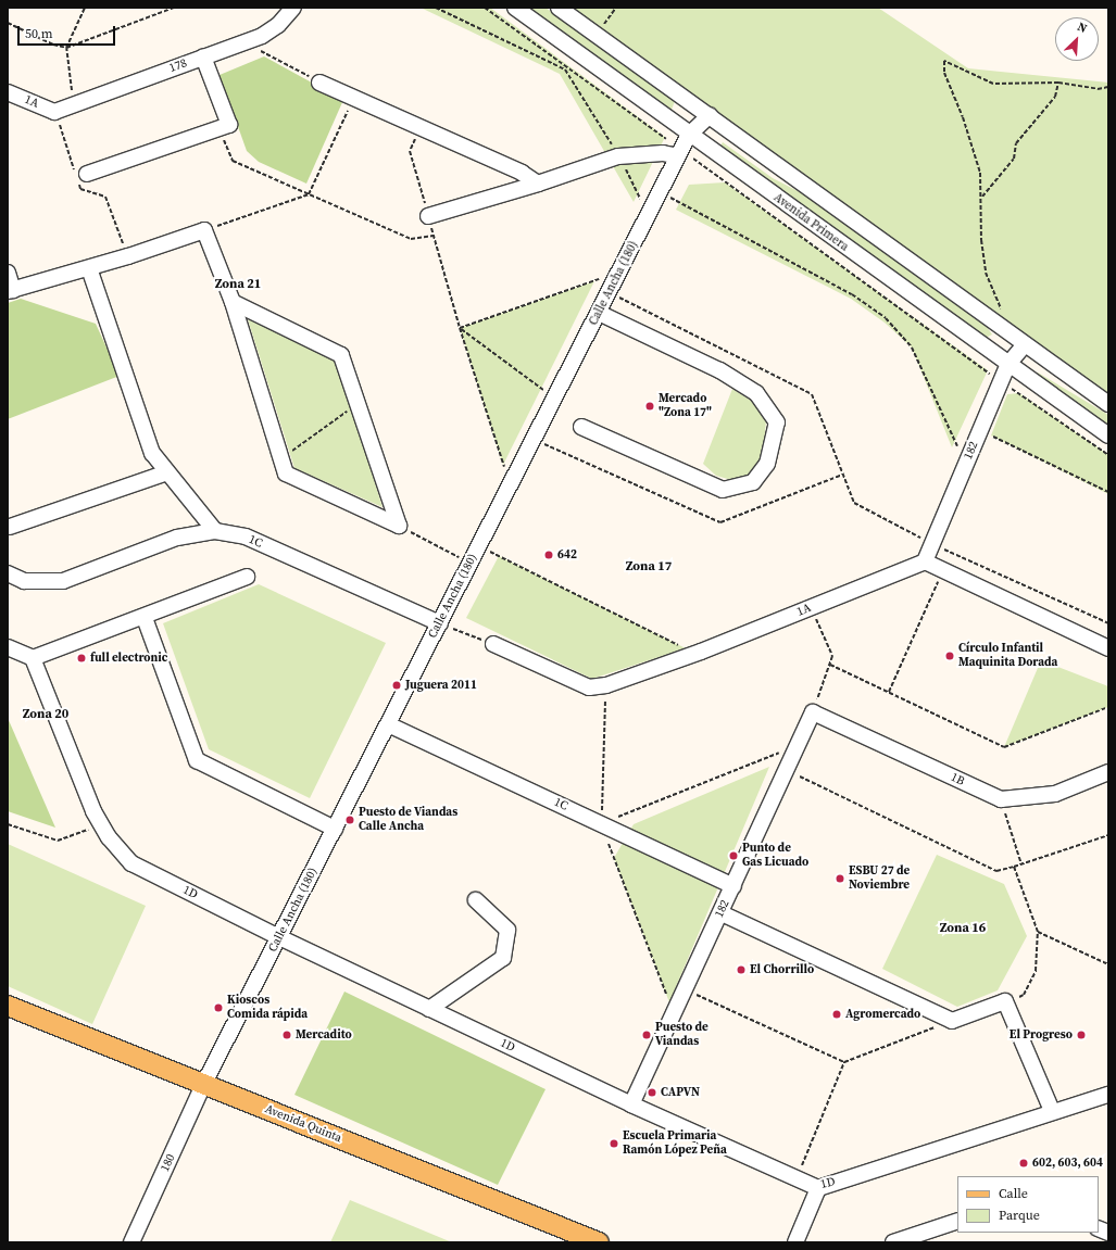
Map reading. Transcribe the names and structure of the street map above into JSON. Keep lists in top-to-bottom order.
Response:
{
  "streets": {
    "main road": ["Avenida Quinta"],
    "street": [
      "178",
      "1A",
      "Avenida Primera",
      "Calle Ancha (180)",
      "182",
      "1C",
      "1B",
      "1D",
      "180"
    ]
  },
  "crossings": [
    ["178", "1A"],
    ["1A", "182"],
    ["Avenida Primera", "Calle Ancha (180)"],
    ["Avenida Primera", "182"],
    ["Calle Ancha (180)", "1C"],
    ["Calle Ancha (180)", "1D"],
    ["Calle Ancha (180)", "Avenida Quinta"],
    ["Calle Ancha (180)", "180"],
    ["182", "1C"],
    ["182", "1B"],
    ["182", "1D"],
    ["Avenida Quinta", "180"]
  ],
  "districts": [
    "Zona 21",
    "Zona 17",
    "Zona 20",
    "Zona 16"
  ],
  "places": [
    "Mercado \"Zona 17\"",
    "642",
    "Círculo Infantil Maquinita Dorada",
    "full electronic",
    "Juguera 2011",
    "Puesto de Viandas Calle Ancha",
    "Punto de Gas Licuado",
    "ESBU 27 de Noviembre",
    "El Chorrillo",
    "Kioscos Comida rápida",
    "Agromercado",
    "Mercadito",
    "Puesto de Viandas",
    "El Progreso",
    "CAPVN",
    "Escuela Primaria Ramón López Peña",
    "602, 603, 604"
  ],
  "legend": ["Calle", "Parque"],
  "scale_bar": "50 m",
  "north": "top right"
}
